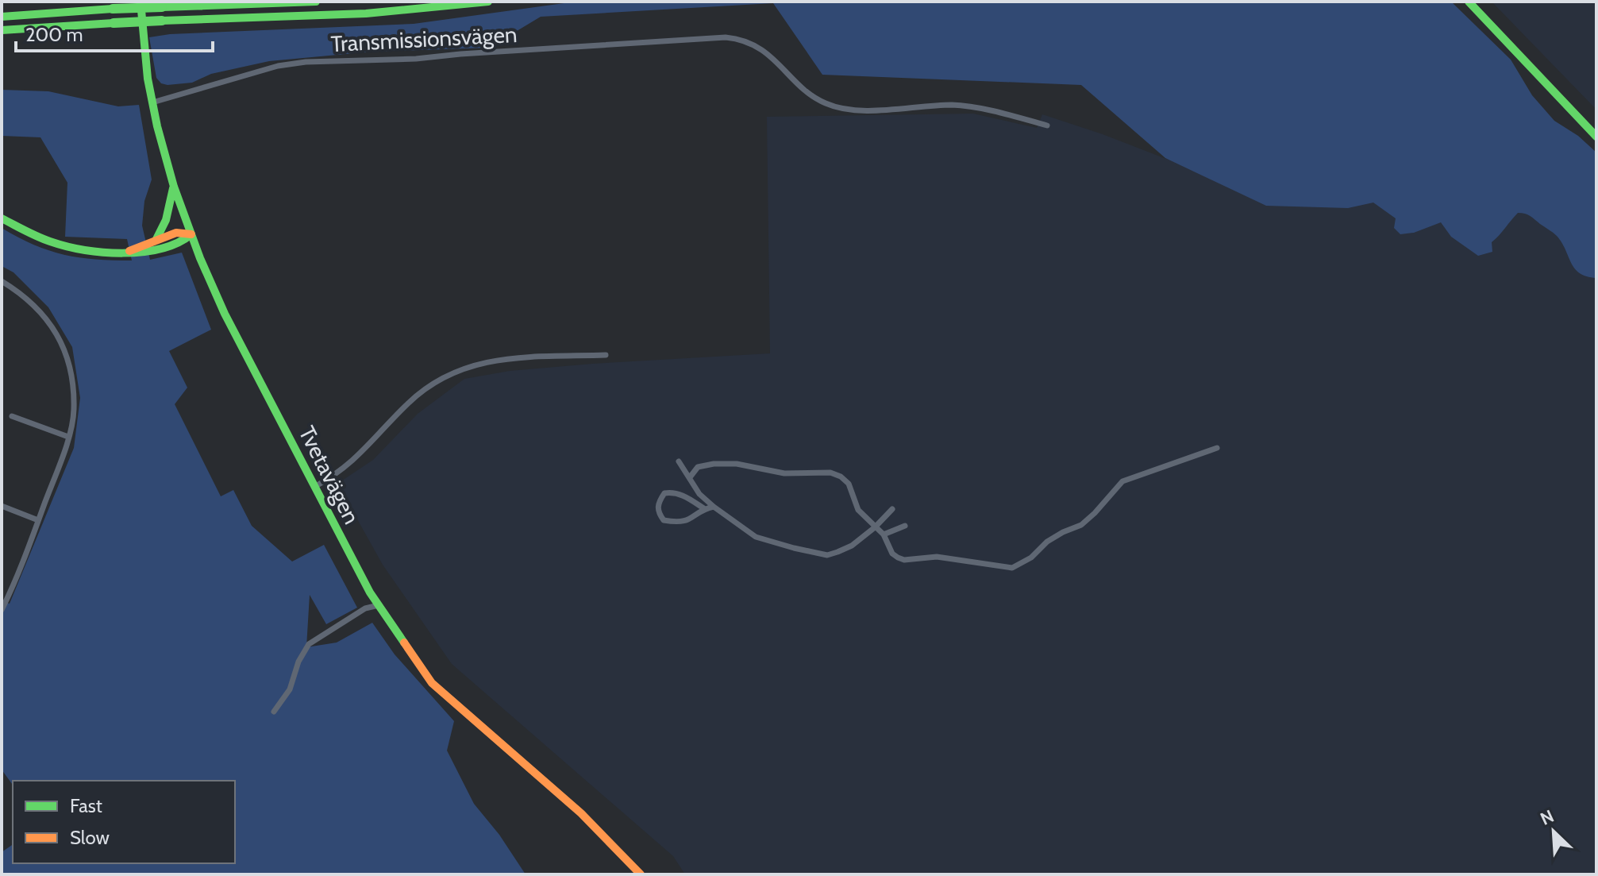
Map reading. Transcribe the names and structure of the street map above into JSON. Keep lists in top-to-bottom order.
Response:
{
  "streets": {
    "main road": ["Tvetavägen"],
    "street": ["Transmissionsvägen"]
  },
  "crossings": [
    ["Transmissionsvägen", "Tvetavägen"]
  ],
  "legend": ["Fast", "Slow"],
  "scale_bar": "200 m",
  "north": "top left"
}
